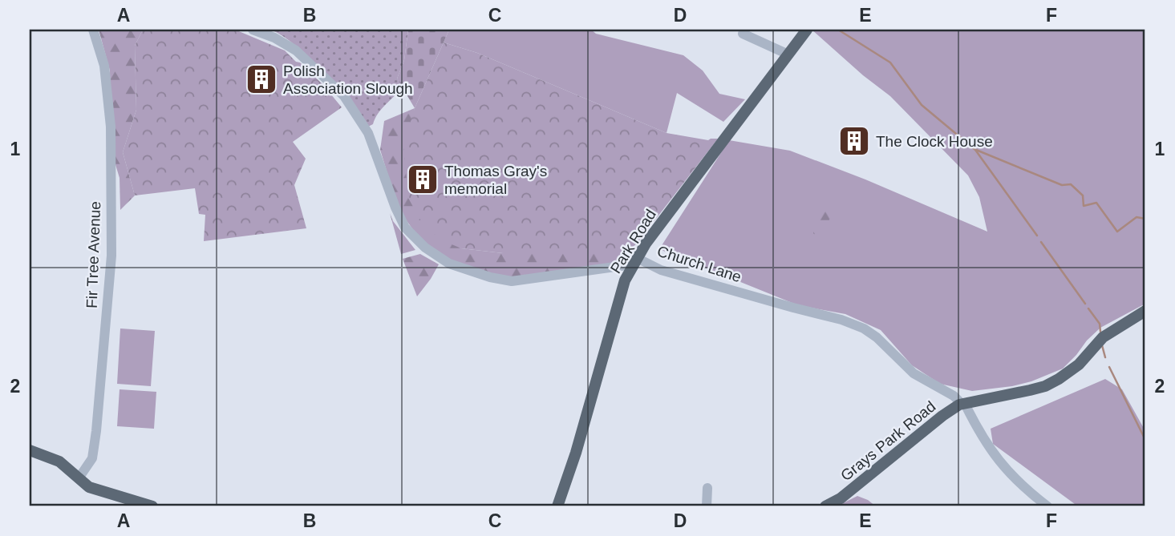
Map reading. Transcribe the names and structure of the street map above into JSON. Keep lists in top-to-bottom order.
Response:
{
  "streets": {
    "main road": ["Park Road", "Grays Park Road"],
    "street": ["Fir Tree Avenue", "Church Lane"]
  },
  "crossings": [
    ["Park Road", "Church Lane"],
    ["Church Lane", "Grays Park Road"]
  ],
  "places": {
    "building": ["Polish Association Slough", "The Clock House", "Thomas Gray's memorial"]
  },
  "grid": {
    "columns": [
      "A",
      "B",
      "C",
      "D",
      "E",
      "F"
    ],
    "rows": ["1", "2"]
  }
}
